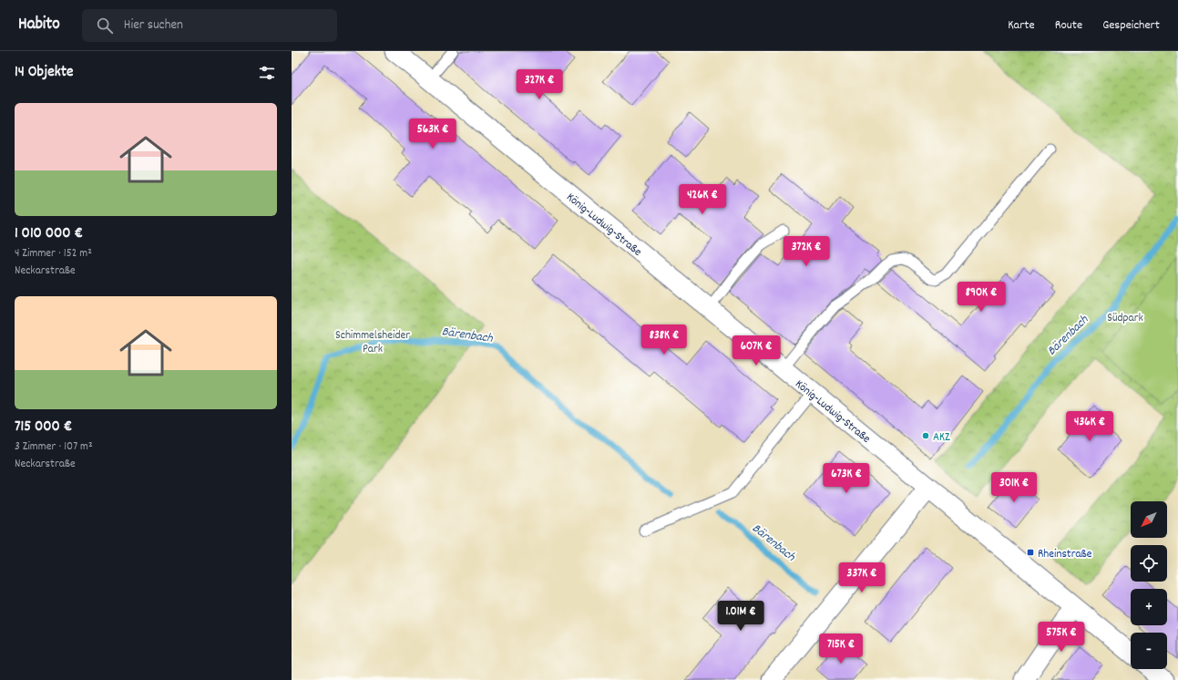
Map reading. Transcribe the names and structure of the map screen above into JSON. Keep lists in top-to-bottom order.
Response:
{
  "streets": {
    "street": ["König-Ludwig-Straße"]
  },
  "water": ["Bärenbach"],
  "parks": ["Südpark", "Schimmelsheider Park"],
  "places": {
    "other": ["AKZ"],
    "transit": ["Rheinstraße"]
  },
  "north": "bottom left",
  "page": {
    "header": "Habito",
    "search": "Hier suchen",
    "nav": ["Karte", "Route", "Gespeichert"],
    "heading": "14 Objekte",
    "price": [
      "327K €",
      "563K €",
      "426K €",
      "372K €",
      "890K €",
      "838K €",
      "607K €",
      "436K €",
      "673K €",
      "301K €",
      "337K €",
      "1.01M €",
      "575K €",
      "715K €"
    ],
    "list": [
      {
        "name": "1 010 000 €",
        "note": "4 Zimmer · 152 m² · Neckarstraße"
      },
      {
        "name": "715 000 €",
        "note": "3 Zimmer · 107 m² · Neckarstraße"
      }
    ],
    "map_buttons": ["+", "−"]
  }
}
